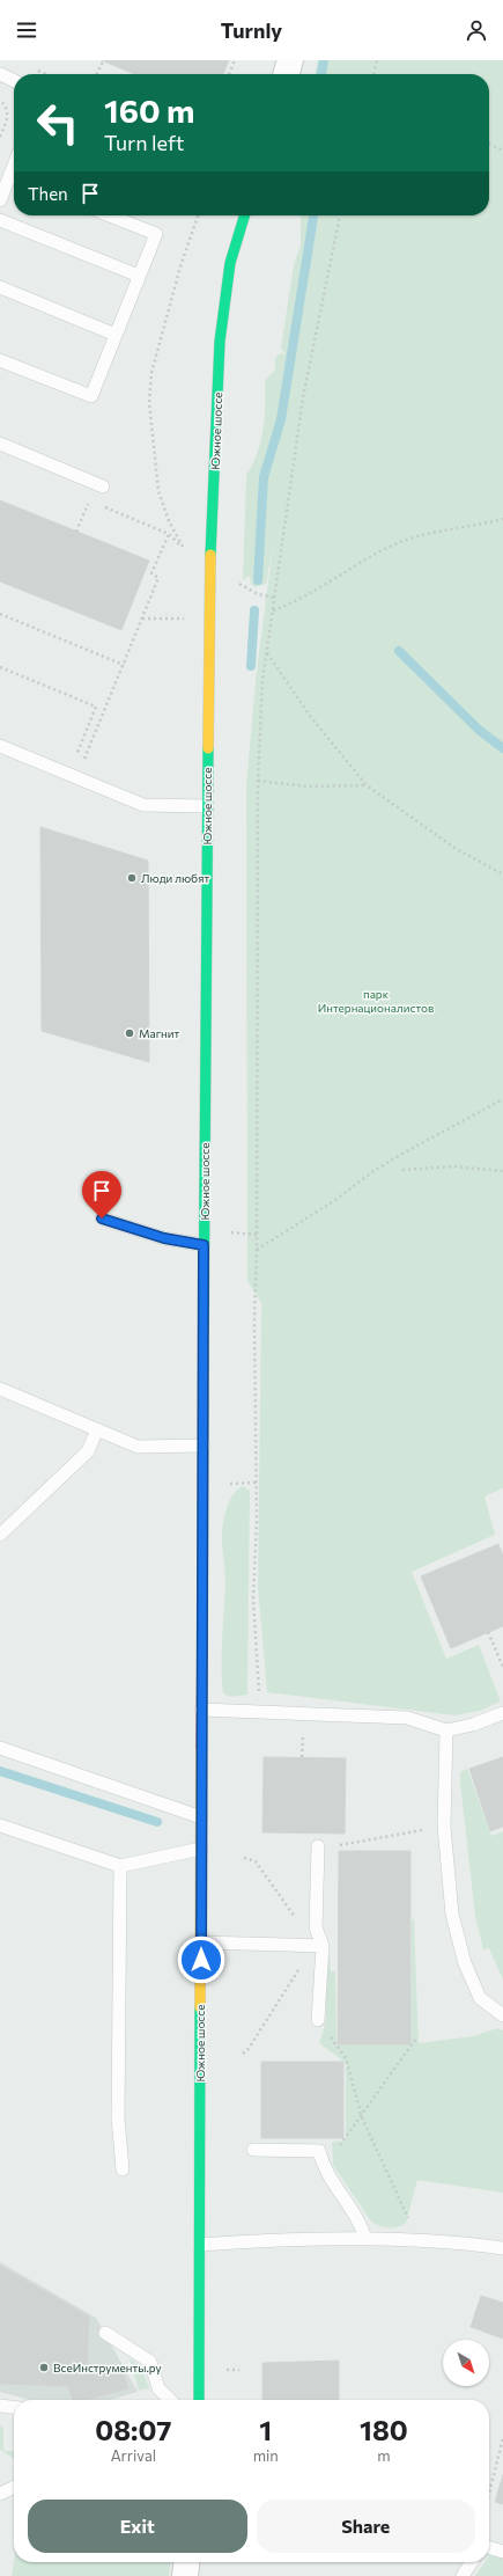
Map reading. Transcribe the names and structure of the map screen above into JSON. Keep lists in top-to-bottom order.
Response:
{
  "streets": {
    "street": ["Южное шоссе"]
  },
  "parks": ["парк Интернационалистов"],
  "places": ["Люди любят", "Магнит", "ВсеИнструменты.ру"],
  "north": "bottom right",
  "page": {
    "header": "Turnly",
    "turn": ["160 m", "Turn left"],
    "then": "Then",
    "eta": [
      "08:07",
      "Arrival",
      "1",
      "min",
      "180",
      "m"
    ],
    "buttons": ["Exit", "Share"]
  }
}
